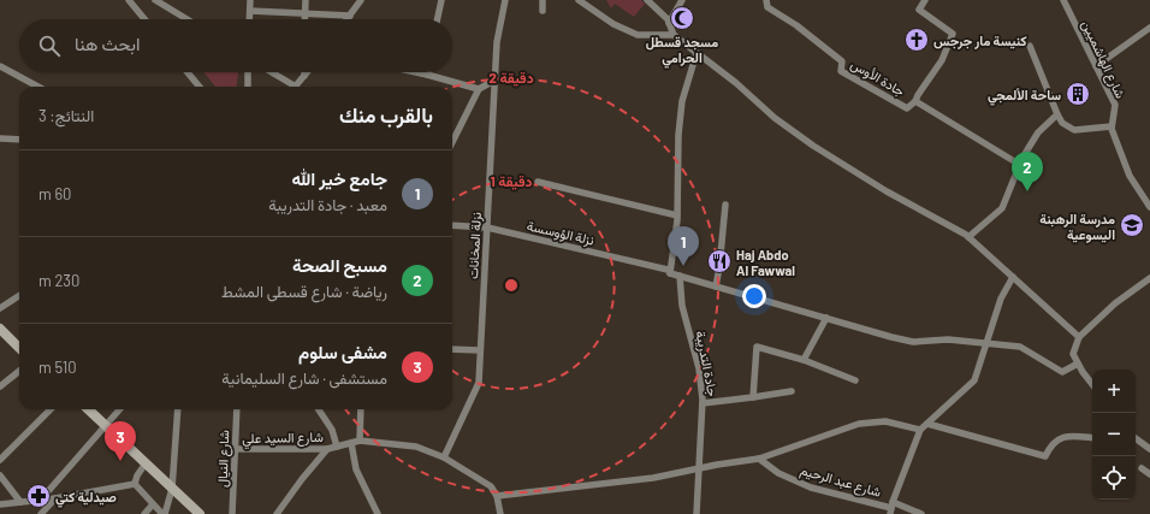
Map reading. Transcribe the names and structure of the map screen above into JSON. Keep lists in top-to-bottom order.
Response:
{
  "streets": {
    "street": [
      "شارع الهاشميين",
      "جادة الأوس",
      "نزلة الؤوسسة",
      "نزلة المخانات",
      "جادة التدريبة",
      "شارع السيد علي",
      "شارع النيال",
      "شارع عبد الرحيم"
    ]
  },
  "crossings": [
    ["نزلة الؤوسسة", "نزلة المخانات"],
    ["نزلة الؤوسسة", "جادة التدريبة"],
    ["نزلة المخانات", "شارع السيد علي"],
    ["شارع السيد علي", "شارع النيال"]
  ],
  "places": {
    "mosque": ["مسجد قسطل الحرامي"],
    "church": ["كنيسة مار جرجس"],
    "building": ["ساحة الألمجي"],
    "school or university": ["مدرسة الرهبنة اليسوعية"],
    "restaurant": ["Haj Abdo Al Fawwal"],
    "pharmacy": ["صيدلية كتي"]
  },
  "page": {
    "search": "ابحث هنا",
    "heading": ["بالقرب منك", "النتائج: 3"],
    "list": [
      {
        "mark": "1",
        "name": "جامع خير الله",
        "note": "معبد · جادة التدريبة",
        "value": "60 m"
      },
      {
        "mark": "2",
        "name": "مسبح الصحة",
        "note": "رياضة · شارع قسطى المشط",
        "value": "230 m"
      },
      {
        "mark": "3",
        "name": "مشفى سلوم",
        "note": "مستشفى · شارع السليمانية",
        "value": "510 m"
      }
    ],
    "pins": ["2", "1", "3"],
    "map_buttons": ["+", "−"]
  },
  "rings": ["2 دقيقة", "1 دقيقة"]
}
